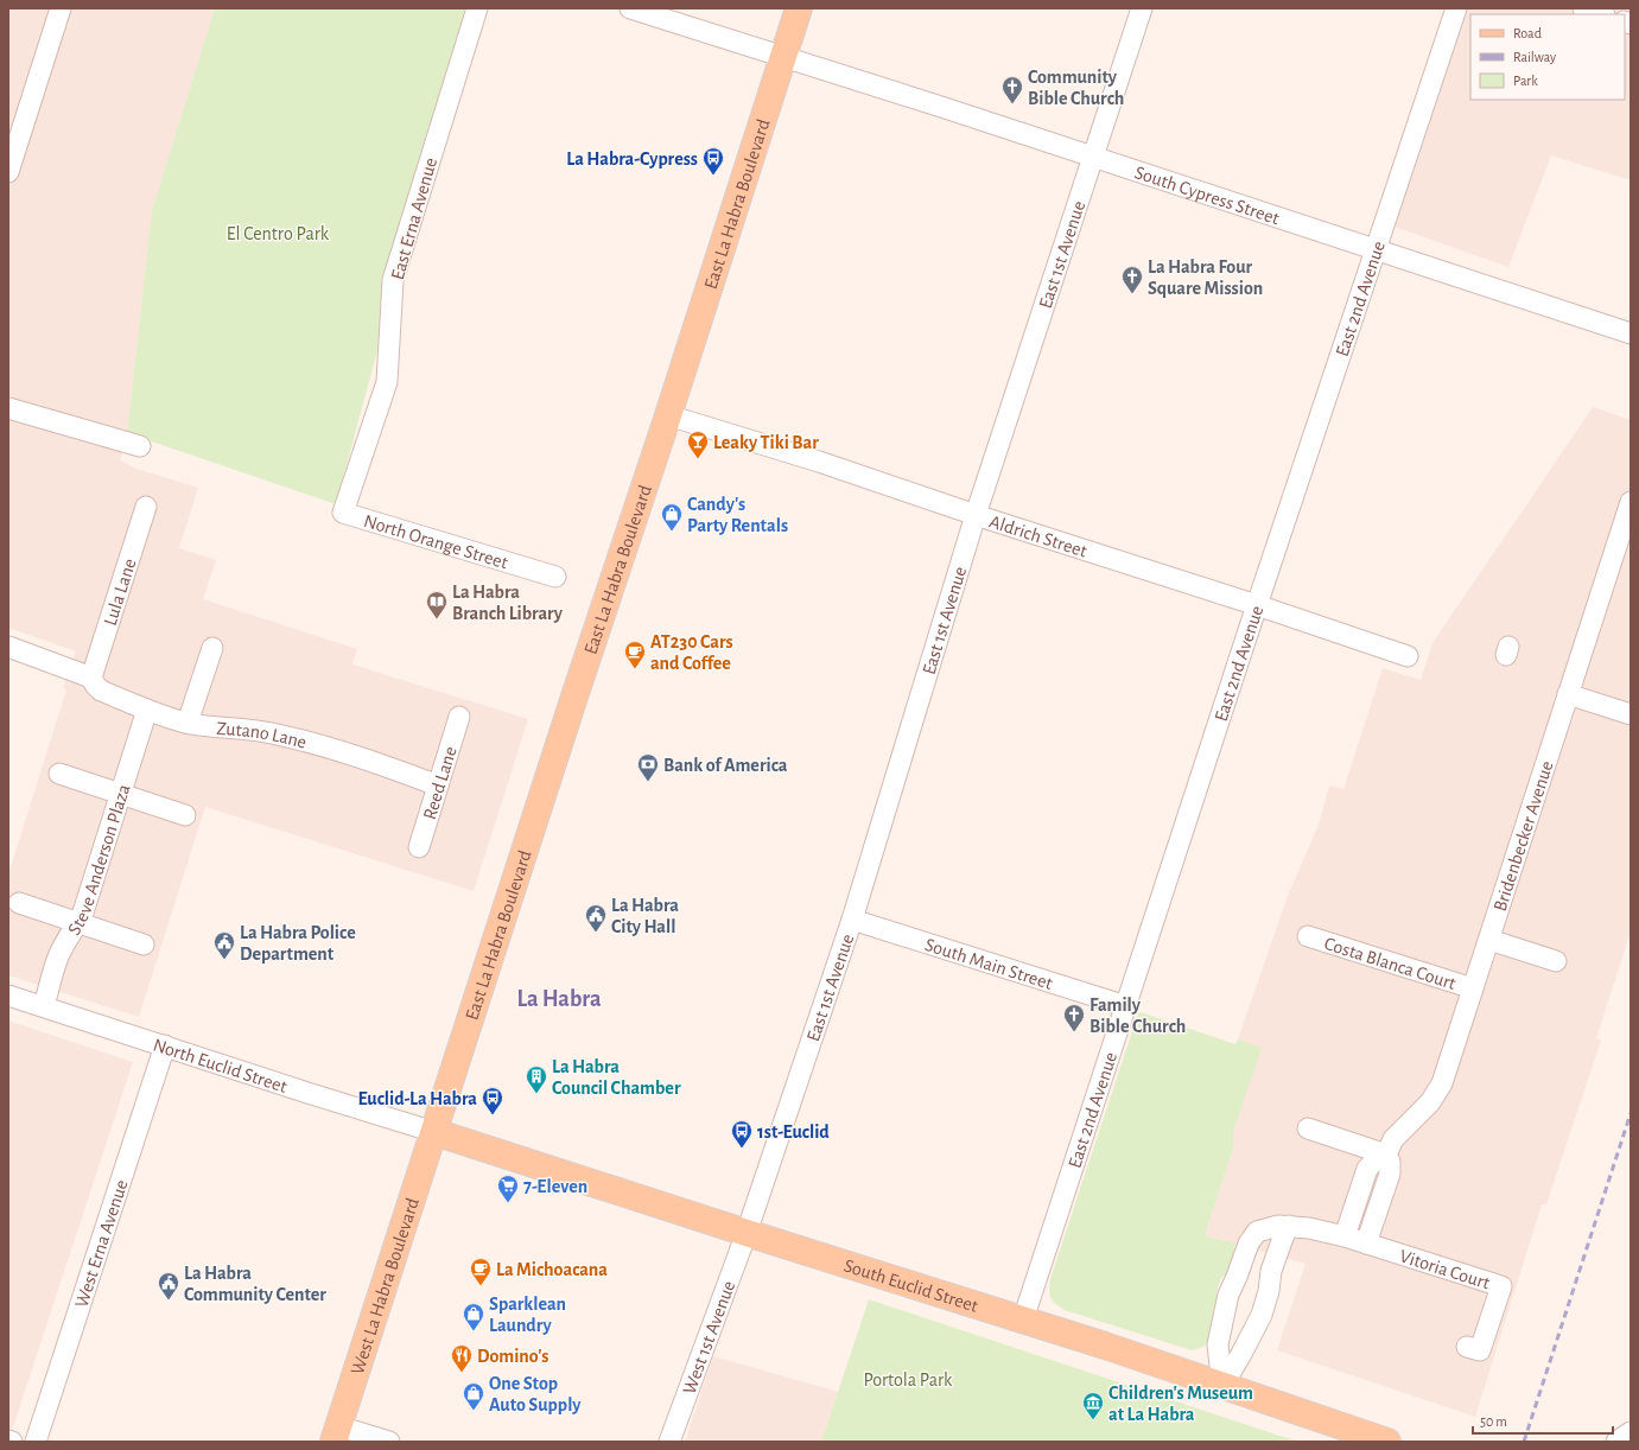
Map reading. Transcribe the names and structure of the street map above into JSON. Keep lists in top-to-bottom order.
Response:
{
  "streets": {
    "main road": ["East La Habra Boulevard", "South Euclid Street", "West La Habra Boulevard"],
    "street": [
      "South Cypress Street",
      "East Erna Avenue",
      "East 1st Avenue",
      "East 2nd Avenue",
      "Aldrich Street",
      "North Orange Street",
      "Lula Lane",
      "Zutano Lane",
      "Reed Lane",
      "Bridenbecker Avenue",
      "Steve Anderson Plaza",
      "Costa Blanca Court",
      "South Main Street",
      "North Euclid Street",
      "West Erna Avenue",
      "Vitoria Court",
      "West 1st Avenue"
    ]
  },
  "crossings": [
    ["South Cypress Street", "East La Habra Boulevard"],
    ["South Cypress Street", "East 1st Avenue"],
    ["South Cypress Street", "East 2nd Avenue"],
    ["East La Habra Boulevard", "Aldrich Street"],
    ["East La Habra Boulevard", "North Euclid Street"],
    ["East La Habra Boulevard", "South Euclid Street"],
    ["East La Habra Boulevard", "West La Habra Boulevard"],
    ["East Erna Avenue", "North Orange Street"],
    ["East 1st Avenue", "Aldrich Street"],
    ["East 1st Avenue", "South Main Street"],
    ["East 1st Avenue", "South Euclid Street"],
    ["East 1st Avenue", "West 1st Avenue"],
    ["East 2nd Avenue", "Aldrich Street"],
    ["East 2nd Avenue", "South Main Street"],
    ["East 2nd Avenue", "South Euclid Street"],
    ["Lula Lane", "Zutano Lane"],
    ["Zutano Lane", "Reed Lane"],
    ["Zutano Lane", "Steve Anderson Plaza"],
    ["Bridenbecker Avenue", "Costa Blanca Court"],
    ["Steve Anderson Plaza", "North Euclid Street"],
    ["North Euclid Street", "West Erna Avenue"],
    ["North Euclid Street", "South Euclid Street"],
    ["North Euclid Street", "West La Habra Boulevard"],
    ["South Euclid Street", "West La Habra Boulevard"],
    ["South Euclid Street", "West 1st Avenue"]
  ],
  "districts": ["La Habra"],
  "parks": ["El Centro Park", "Portola Park"],
  "places": {
    "church": ["Community Bible Church", "La Habra Four Square Mission", "Family Bible Church"],
    "bus stop": ["La Habra-Cypress", "Euclid-La Habra", "1st-Euclid"],
    "bar": ["Leaky Tiki Bar"],
    "shop": ["Candy's Party Rentals", "Sparklean Laundry", "One Stop Auto Supply"],
    "library": ["La Habra Branch Library"],
    "cafe": ["AT230 Cars and Coffee", "La Michoacana"],
    "bank": ["Bank of America"],
    "public building": ["La Habra City Hall", "La Habra Police Department", "La Habra Community Center"],
    "building": ["La Habra Council Chamber"],
    "supermarket": ["7-Eleven"],
    "restaurant": ["Domino's"],
    "museum": ["Children's Museum at La Habra"]
  },
  "legend": ["Road", "Railway", "Park"],
  "scale_bar": "50 m"
}
